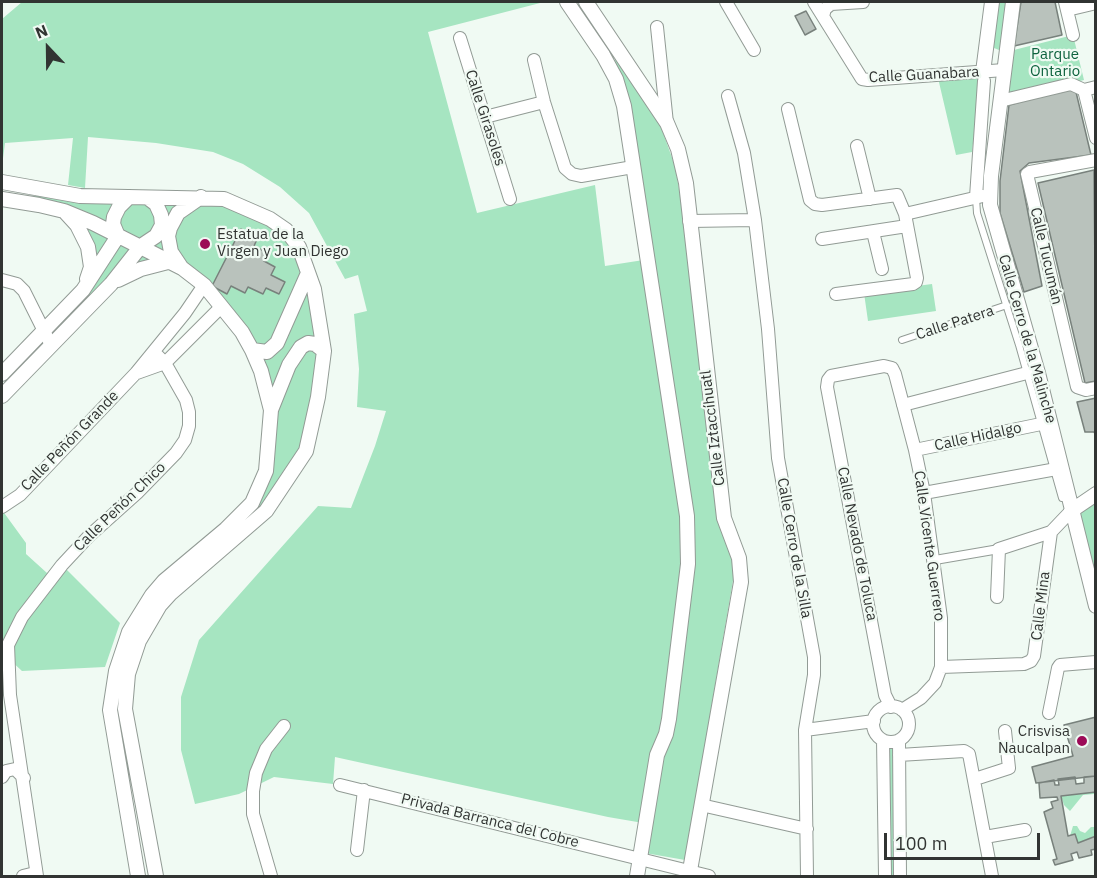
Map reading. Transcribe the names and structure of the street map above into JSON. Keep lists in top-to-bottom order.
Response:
{
  "streets": {
    "street": [
      "Calle Guanabara",
      "Calle Girasoles",
      "Calle Tucumán",
      "Calle Cerro de la Malinche",
      "Calle Iztaccíhuatl",
      "Calle Hidalgo",
      "Calle Peñón Grande",
      "Calle Peñón Chico",
      "Calle Nevado de Toluca",
      "Calle Vicente Guerrero",
      "Calle Cerro de la Silla",
      "Calle Mina",
      "Privada Barranca del Cobre"
    ],
    "lane": ["Calle Patera"]
  },
  "crossings": [
    ["Calle Guanabara", "Calle Cerro de la Malinche"],
    ["Calle Patera", "Calle Cerro de la Malinche"],
    ["Calle Cerro de la Malinche", "Calle Hidalgo"],
    ["Calle Iztaccíhuatl", "Privada Barranca del Cobre"],
    ["Calle Hidalgo", "Calle Vicente Guerrero"],
    ["Calle Peñón Grande", "Calle Peñón Chico"],
    ["Calle Nevado de Toluca", "Calle Vicente Guerrero"],
    ["Calle Vicente Guerrero", "Calle Mina"]
  ],
  "parks": ["Parque Ontario"],
  "places": ["Estatua de la Virgen y Juan Diego", "Crisvisa Naucalpan"],
  "scale_bar": "100 m",
  "north": "top"
}
